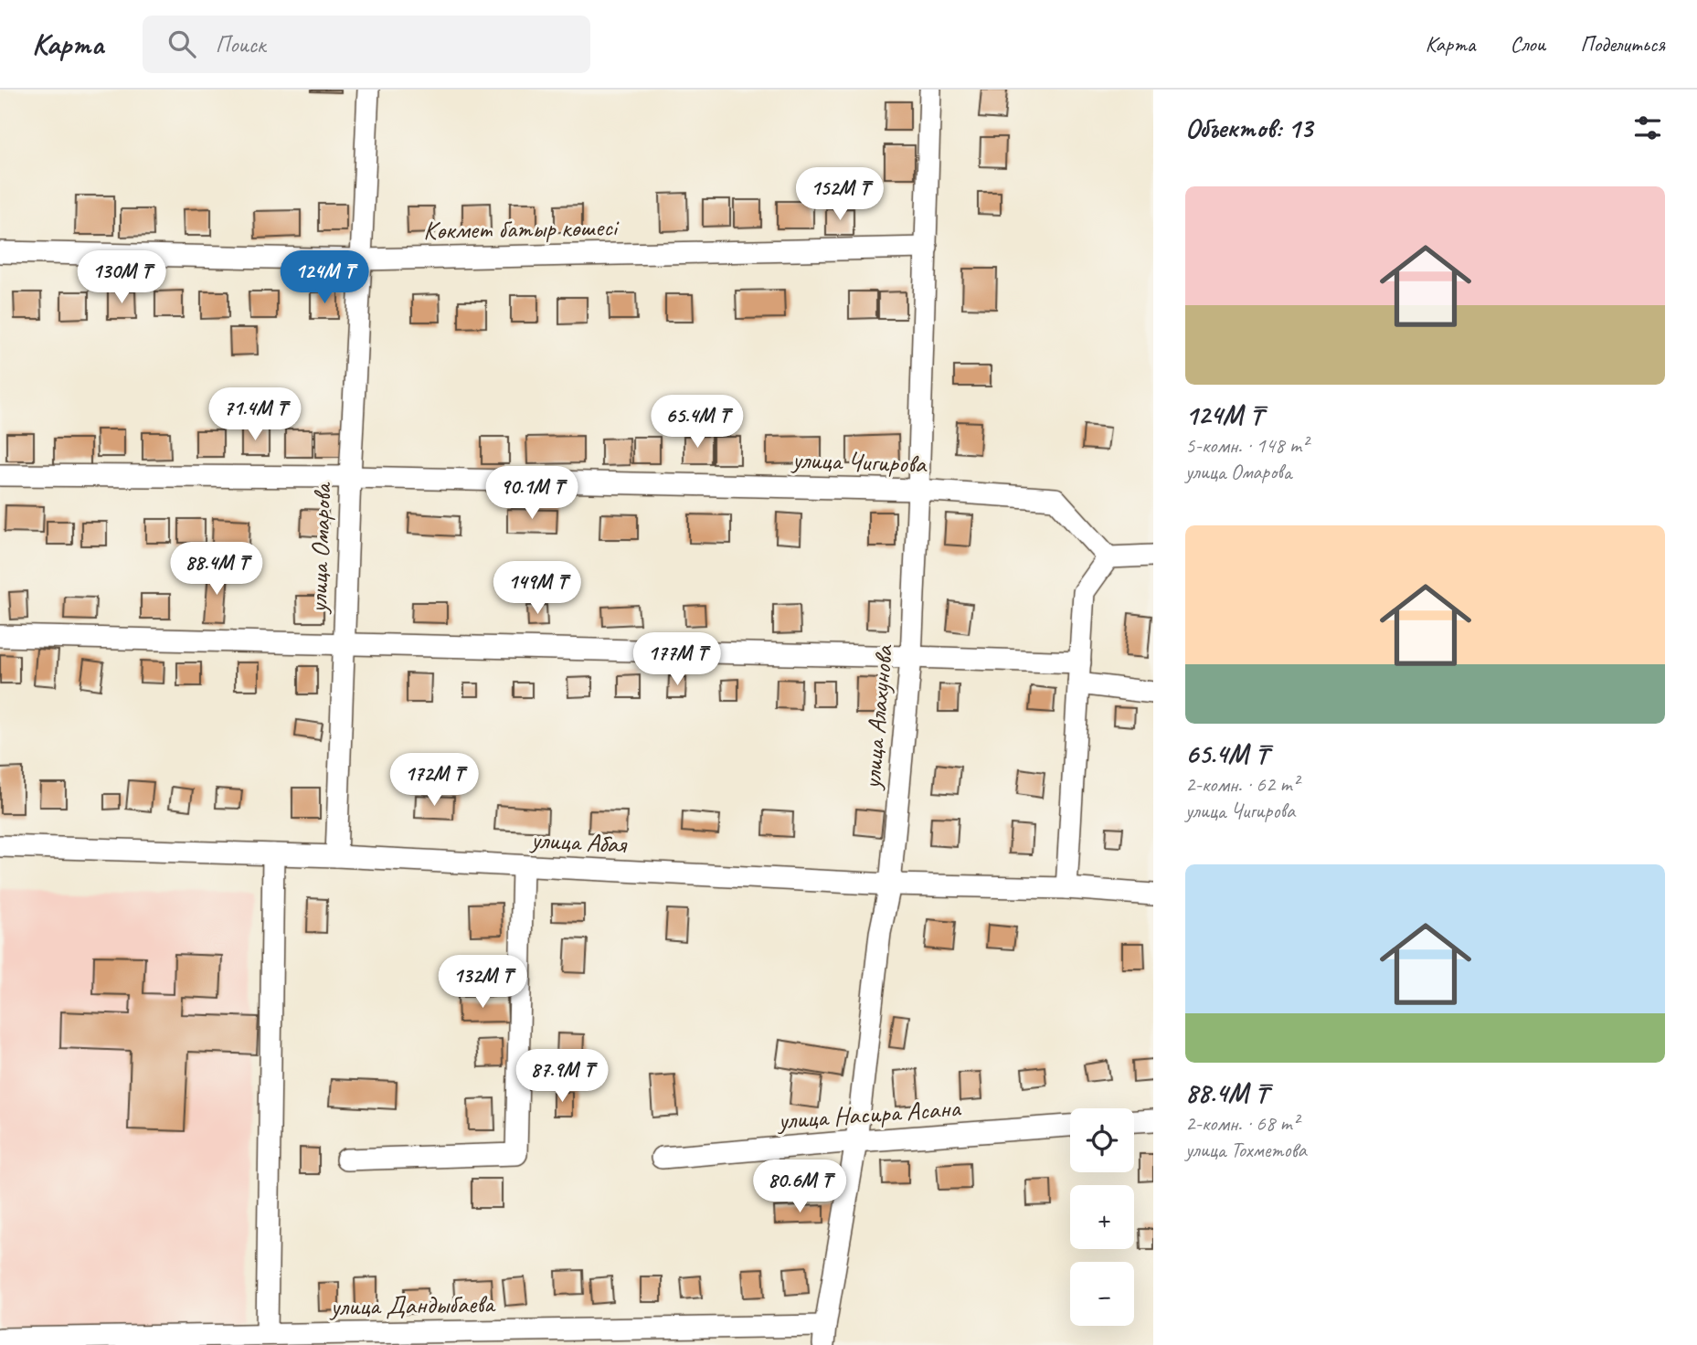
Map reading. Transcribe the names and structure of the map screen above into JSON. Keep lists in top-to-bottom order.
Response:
{
  "streets": {
    "street": [
      "Көкмет батыр көшесі",
      "улица Чигирова",
      "улица Омарова",
      "улица Алахунова",
      "улица Абая",
      "улица Насира Асана",
      "улица Дандыбаева"
    ]
  },
  "crossings": [
    ["Көкмет батыр көшесі", "улица Омарова"],
    ["Көкмет батыр көшесі", "улица Алахунова"],
    ["улица Чигирова", "улица Омарова"],
    ["улица Чигирова", "улица Алахунова"],
    ["улица Омарова", "улица Абая"],
    ["улица Алахунова", "улица Абая"],
    ["улица Алахунова", "улица Насира Асана"],
    ["улица Алахунова", "улица Дандыбаева"]
  ],
  "page": {
    "header": "Карта",
    "search": "Поиск",
    "nav": ["Карта", "Слои", "Поделиться"],
    "heading": "Объектов: 13",
    "list": [
      {
        "name": "124M ₸",
        "note": "5-комн. · 148 m² · улица Омарова"
      },
      {
        "name": "65.4M ₸",
        "note": "2-комн. · 62 m² · улица Чигирова"
      },
      {
        "name": "88.4M ₸",
        "note": "2-комн. · 68 m² · улица Тохметова"
      }
    ],
    "price": [
      "152M ₸",
      "130M ₸",
      "124M ₸",
      "71.4M ₸",
      "65.4M ₸",
      "90.1M ₸",
      "88.4M ₸",
      "149M ₸",
      "177M ₸",
      "172M ₸",
      "132M ₸",
      "87.9M ₸",
      "80.6M ₸"
    ],
    "map_buttons": ["+", "−"]
  }
}
